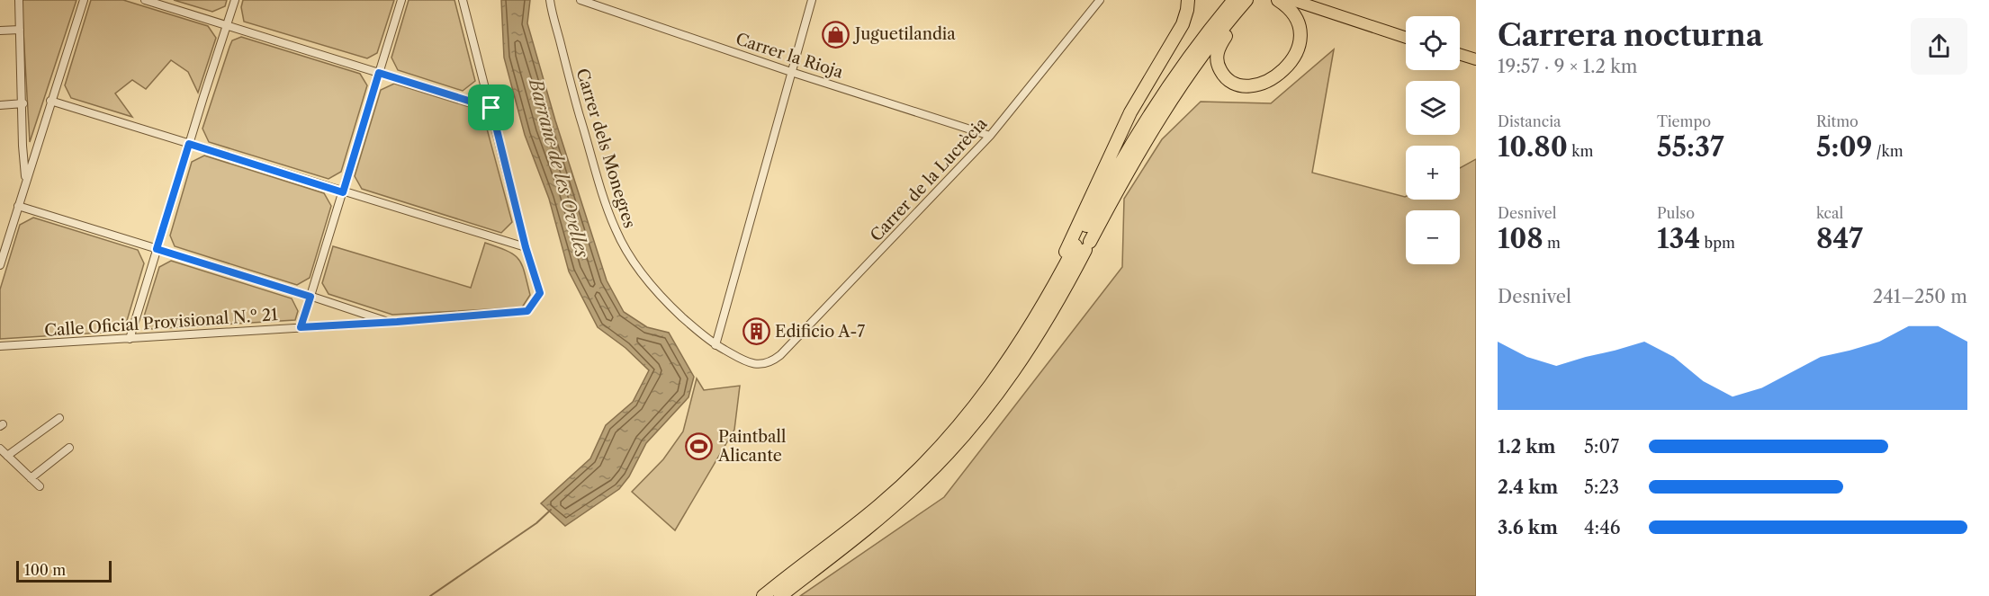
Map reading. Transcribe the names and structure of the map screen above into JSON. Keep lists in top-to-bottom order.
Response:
{
  "streets": {
    "street": [
      "Carrer la Rioja",
      "Carrer dels Monegres",
      "Carrer de la Lucrècia",
      "Calle Oficial Provisional N.º 21"
    ]
  },
  "crossings": [
    ["Carrer la Rioja", "Carrer de la Lucrècia"],
    ["Carrer dels Monegres", "Carrer de la Lucrècia"]
  ],
  "water": ["Barranc de les Ovelles"],
  "places": {
    "shop": ["Juguetilandia"],
    "building": ["Edificio A-7"],
    "sports": ["Paintball Alicante"]
  },
  "scale_bar": "100 m",
  "page": {
    "heading": ["Carrera nocturna", "19:57 · 9 × 1.2 km"],
    "map_buttons": ["+", "−"],
    "stats": [
      ["Distancia", "10.80 km"],
      ["Tiempo", "55:37"],
      ["Ritmo", "5:09 /km"],
      ["Desnivel", "108 m"],
      ["Pulso", "134 bpm"],
      ["kcal", "847"]
    ],
    "chart": ["Desnivel", "241–250 m"],
    "list": [
      {
        "name": "1.2 km",
        "note": "5:07"
      },
      {
        "name": "2.4 km",
        "note": "5:23"
      },
      {
        "name": "3.6 km",
        "note": "4:46"
      }
    ],
    "scale": "100 m"
  }
}
